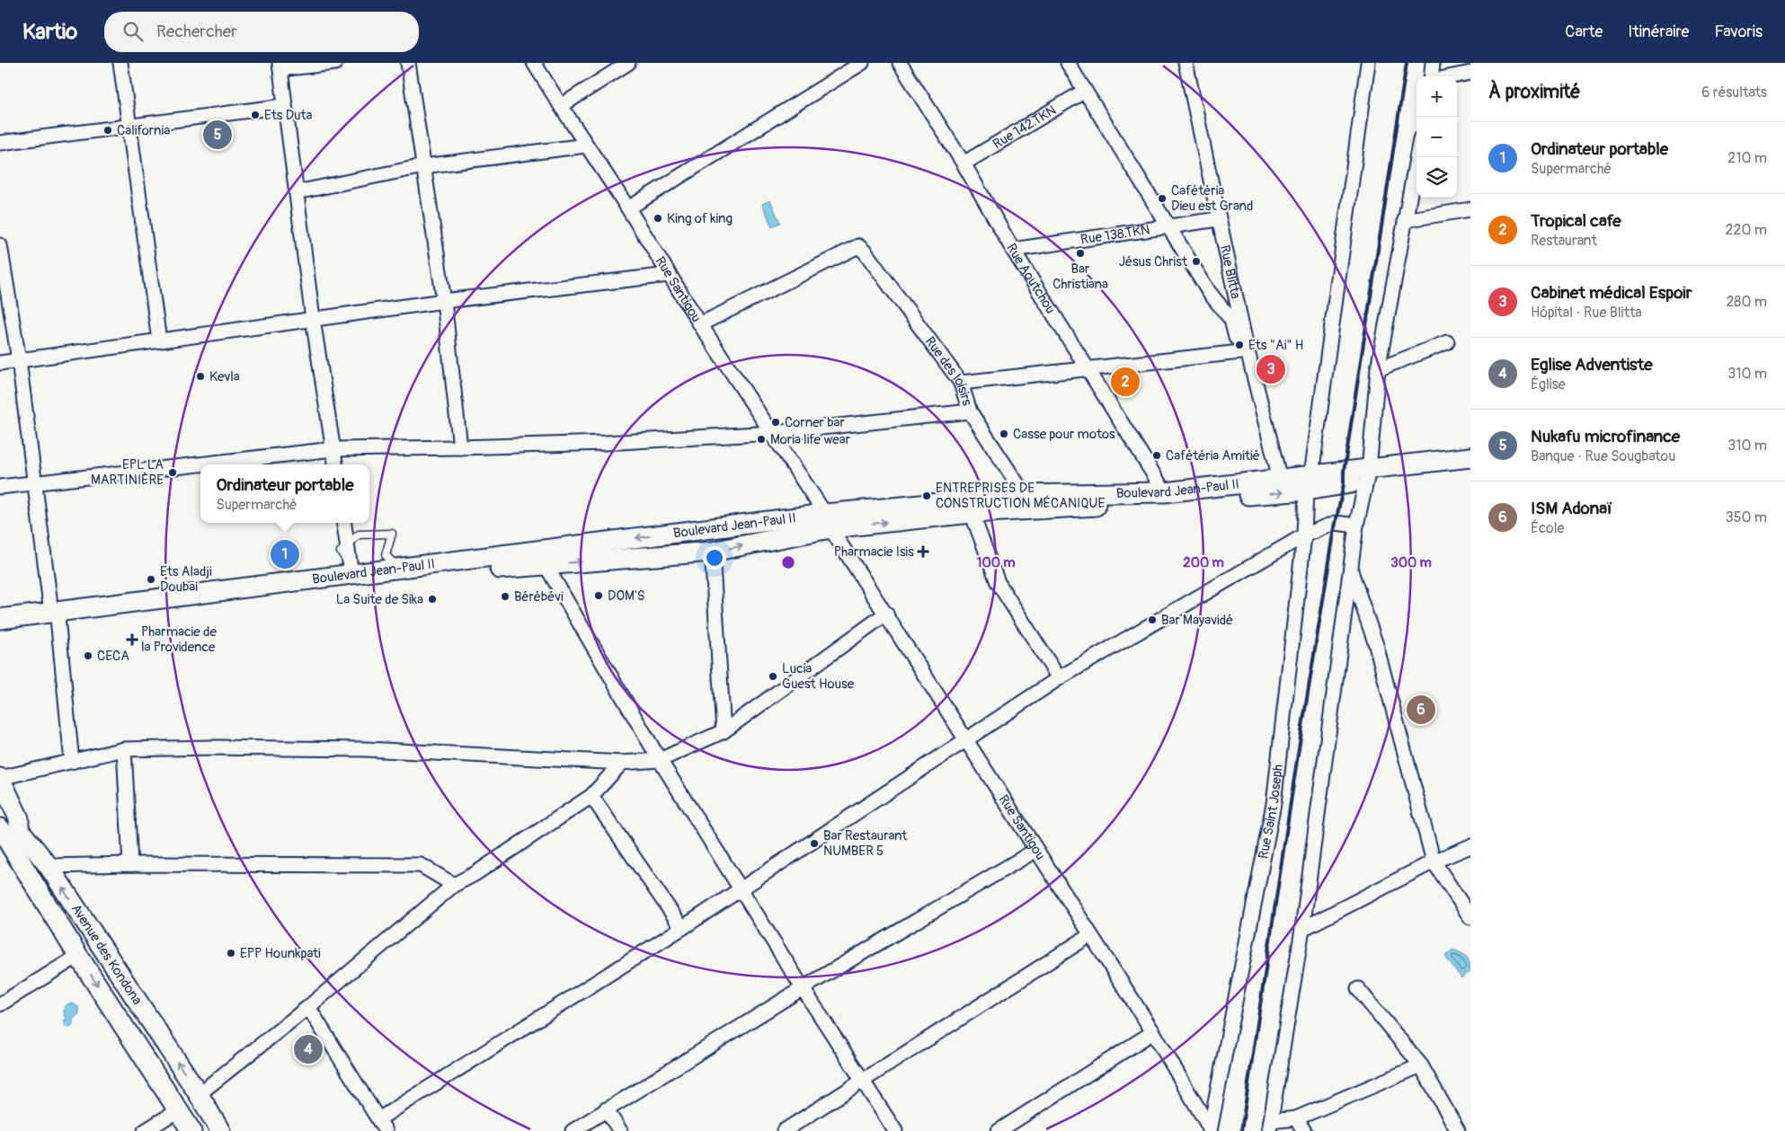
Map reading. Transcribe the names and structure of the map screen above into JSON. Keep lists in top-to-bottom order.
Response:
{
  "streets": {
    "main road": ["Boulevard Jean-Paul II", "Avenue des Kondona"],
    "street": [
      "Rue 142.TKN",
      "Rue 138.TKN",
      "Rue Blitta",
      "Rue Aoutchou",
      "Rue Santigou",
      "Rue des loisirs",
      "Rue Saint Joseph"
    ]
  },
  "crossings": [
    ["Rue 142.TKN", "Rue Aoutchou"],
    ["Rue 138.TKN", "Rue Blitta"],
    ["Rue 138.TKN", "Rue Aoutchou"],
    ["Rue Blitta", "Boulevard Jean-Paul II"],
    ["Rue Aoutchou", "Boulevard Jean-Paul II"],
    ["Rue Santigou", "Rue des loisirs"],
    ["Rue Santigou", "Boulevard Jean-Paul II"],
    ["Rue Santigou", "Rue Saint Joseph"],
    ["Rue des loisirs", "Boulevard Jean-Paul II"],
    ["Boulevard Jean-Paul II", "Rue Saint Joseph"]
  ],
  "places": {
    "other": [
      "Ets Duta",
      "California",
      "Cafétéria Dieu est Grand",
      "King of king",
      "Bar Christiana",
      "Jésus Christ",
      "Ets \"Ai\" H",
      "Kevla",
      "Corner bar",
      "Casse pour motos",
      "Moria life wear",
      "Cafétéria Amitié",
      "EPL LA MARTINIÈRE",
      "ENTREPRISES DE CONSTRUCTION MÉCANIQUE",
      "Ets Aladji Doubai",
      "DOM'S",
      "Bérébévi",
      "La Suite de Sika",
      "Bar Mayavidé",
      "CECA",
      "Lucia Guest House",
      "Bar Restaurant NUMBER 5",
      "EPP Hounkpati"
    ],
    "health": ["Pharmacie Isis", "Pharmacie de la Providence"]
  },
  "page": {
    "header": "Kartio",
    "search": "Rechercher",
    "nav": ["Carte", "Itinéraire", "Favoris"],
    "heading": ["À proximité", "6 résultats"],
    "map_buttons": ["+", "−"],
    "pins": [
      "5",
      "3",
      "2",
      "1",
      "6",
      "4"
    ],
    "list": [
      {
        "mark": "1",
        "name": "Ordinateur portable",
        "note": "Supermarché",
        "value": "210 m"
      },
      {
        "mark": "2",
        "name": "Tropical cafe",
        "note": "Restaurant",
        "value": "220 m"
      },
      {
        "mark": "3",
        "name": "Cabinet médical Espoir",
        "note": "Hôpital · Rue Blitta",
        "value": "280 m"
      },
      {
        "mark": "4",
        "name": "Eglise Adventiste",
        "note": "Église",
        "value": "310 m"
      },
      {
        "mark": "5",
        "name": "Nukafu microfinance",
        "note": "Banque · Rue Sougbatou",
        "value": "310 m"
      },
      {
        "mark": "6",
        "name": "ISM Adonaï",
        "note": "École",
        "value": "350 m"
      }
    ],
    "popup": ["Ordinateur portable", "Supermarché"]
  },
  "rings": ["100 m", "200 m", "300 m"]
}
